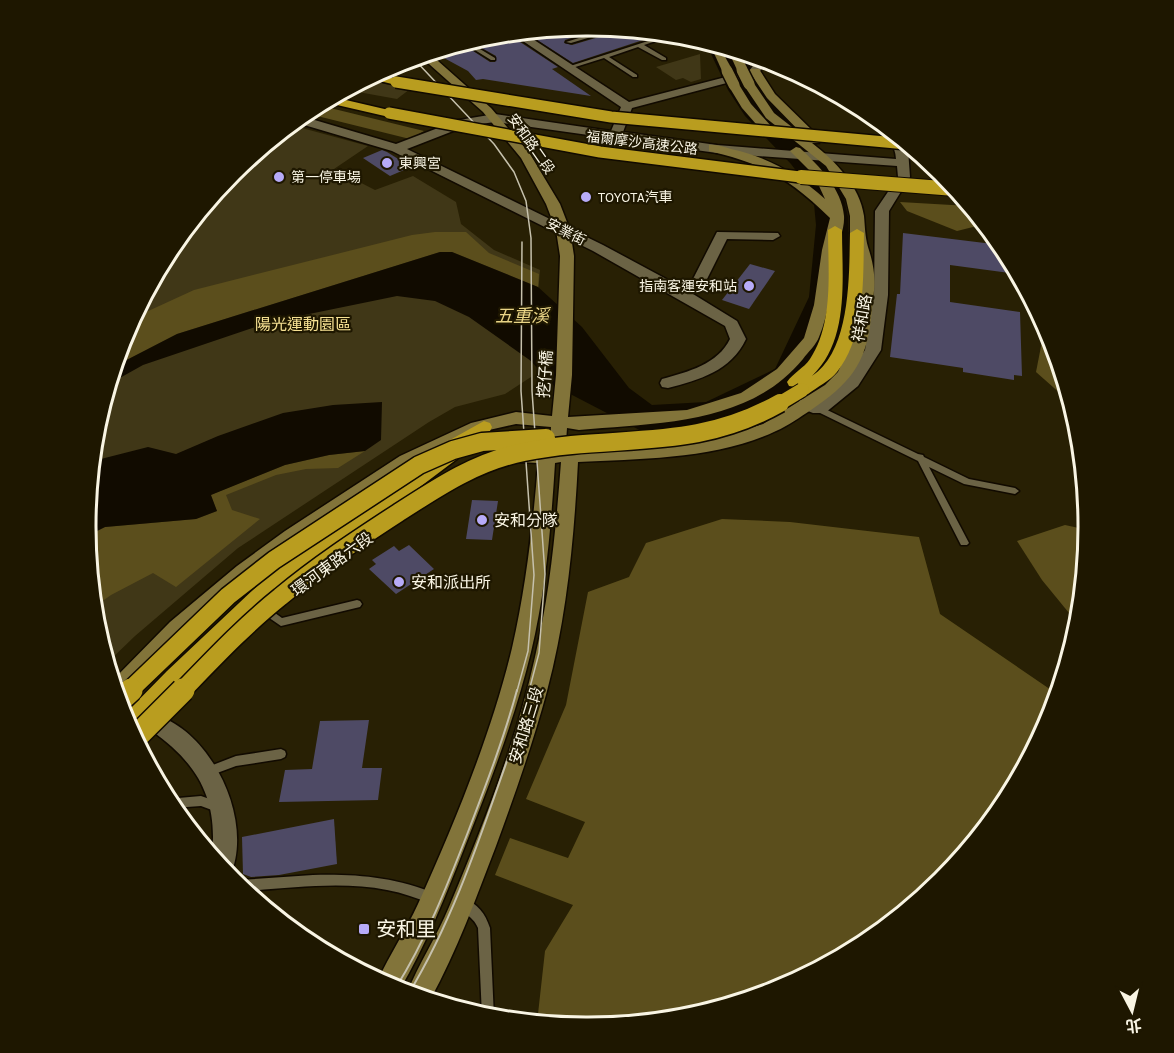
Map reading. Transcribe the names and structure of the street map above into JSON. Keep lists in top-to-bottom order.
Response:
{
  "streets": {
    "highway": ["福爾摩沙高速公路"],
    "main road": [
      "安和路二段",
      "祥和路",
      "挖仔橋",
      "環河東路六段",
      "安和路三段"
    ],
    "street": ["安業街"]
  },
  "crossings": [
    ["安和路二段", "安業街"],
    ["安和路二段", "挖仔橋"],
    ["祥和路", "挖仔橋"],
    ["祥和路", "環河東路六段"],
    ["祥和路", "安和路三段"],
    ["挖仔橋", "環河東路六段"],
    ["挖仔橋", "安和路三段"],
    ["環河東路六段", "安和路三段"]
  ],
  "water": ["五重溪"],
  "parks": ["陽光運動園區"],
  "places": {
    "other": [
      "東興宮",
      "第一停車場",
      "TOYOTA汽車",
      "指南客運安和站",
      "安和分隊",
      "安和派出所"
    ],
    "transit": ["安和里"]
  },
  "north": "bottom"
}
